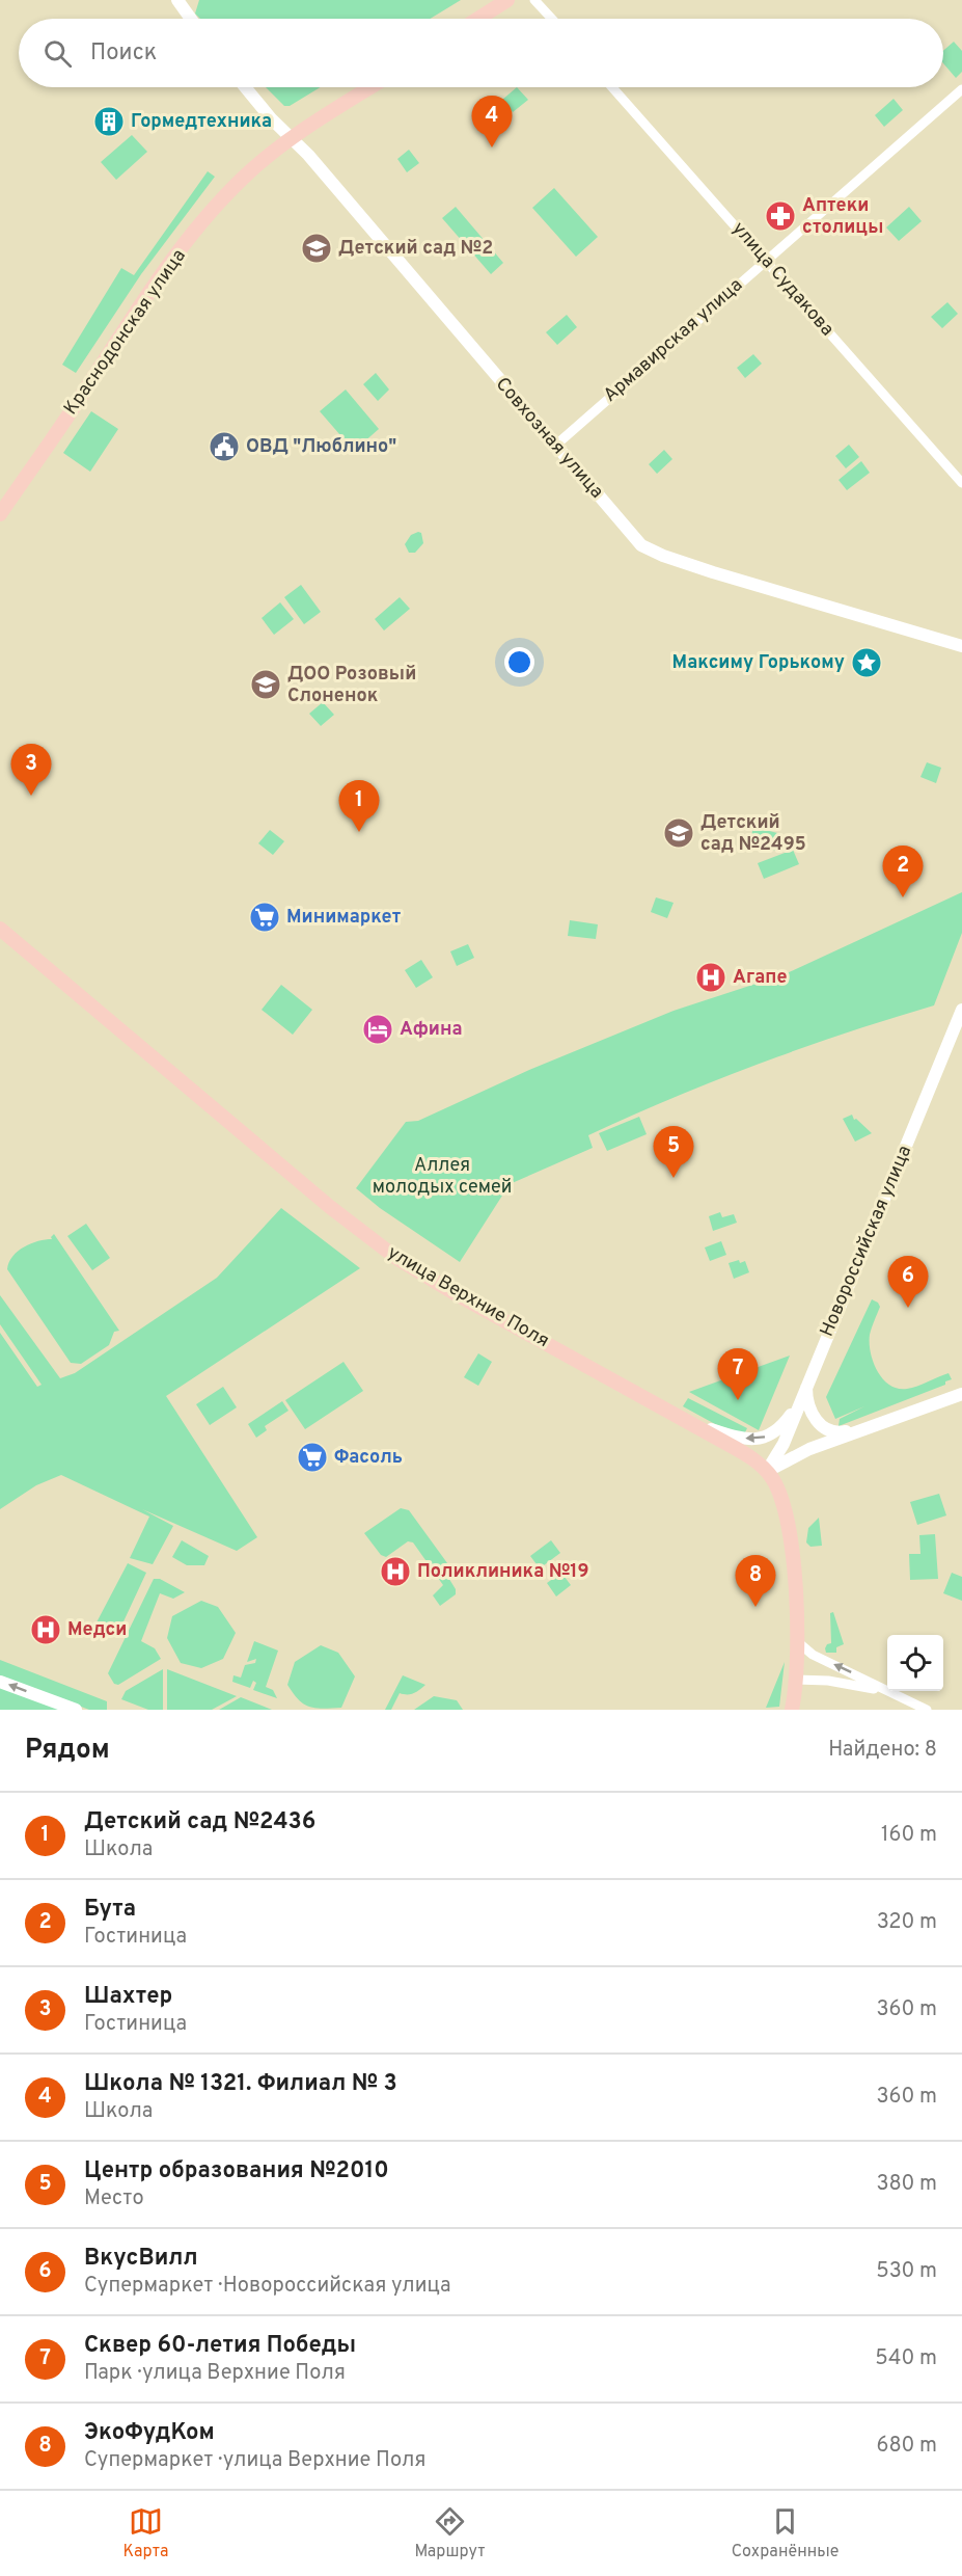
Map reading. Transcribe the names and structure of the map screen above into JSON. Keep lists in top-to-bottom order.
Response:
{
  "streets": {
    "main road": ["Краснодонская улица", "улица Верхние Поля"],
    "street": [
      "улица Судакова",
      "Армавирская улица",
      "Совхозная улица",
      "Новороссийская улица"
    ]
  },
  "crossings": [
    ["улица Судакова", "Армавирская улица"],
    ["Краснодонская улица", "Совхозная улица"],
    ["Армавирская улица", "Совхозная улица"],
    ["Новороссийская улица", "улица Верхние Поля"]
  ],
  "parks": ["Аллея молодых семей"],
  "places": {
    "building": ["Гормедтехника"],
    "pharmacy": ["Аптеки столицы"],
    "school or university": ["Детский сад №2", "ДОО Розовый Слоненок", "Детский сад №2495"],
    "public building": ["ОВД \"Люблино\""],
    "place": ["Максиму Горькому"],
    "supermarket": ["Минимаркет", "Фасоль"],
    "hospital": ["Агапе", "Поликлиника №19", "Медси"],
    "hotel": ["Афина"]
  },
  "page": {
    "search": "Поиск",
    "pins": [
      "4",
      "3",
      "1",
      "2",
      "5",
      "6",
      "7",
      "8"
    ],
    "heading": ["Рядом", "Найдено: 8"],
    "list": [
      {
        "mark": "1",
        "name": "Детский сад №2436",
        "note": "Школа",
        "value": "160 m"
      },
      {
        "mark": "2",
        "name": "Бута",
        "note": "Гостиница",
        "value": "320 m"
      },
      {
        "mark": "3",
        "name": "Шахтер",
        "note": "Гостиница",
        "value": "360 m"
      },
      {
        "mark": "4",
        "name": "Школа № 1321. Филиал № 3",
        "note": "Школа",
        "value": "360 m"
      },
      {
        "mark": "5",
        "name": "Центр образования №2010",
        "note": "Место",
        "value": "380 m"
      },
      {
        "mark": "6",
        "name": "ВкусВилл",
        "note": "Супермаркет · Новороссийская улица",
        "value": "530 m"
      },
      {
        "mark": "7",
        "name": "Сквер 60-летия Победы",
        "note": "Парк · улица Верхние Поля",
        "value": "540 m"
      },
      {
        "mark": "8",
        "name": "ЭкоФудКом",
        "note": "Супермаркет · улица Верхние Поля",
        "value": "680 m"
      }
    ],
    "nav": ["Карта", "Маршрут", "Сохранённые"]
  }
}
